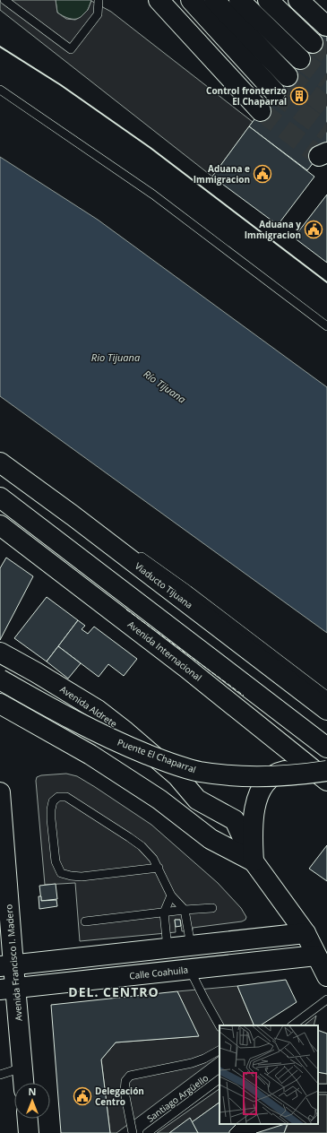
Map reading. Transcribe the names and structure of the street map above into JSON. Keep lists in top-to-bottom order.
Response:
{
  "streets": {
    "main road": [
      "Viaducto Tijuana",
      "Avenida Internacional",
      "Avenida Aldrete",
      "Puente El Chaparral",
      "Avenida Francisco I. Madero",
      "Calle Coahuila"
    ],
    "lane": ["Santiago Argüello"]
  },
  "crossings": [
    ["Avenida Internacional", "Puente El Chaparral"],
    ["Avenida Aldrete", "Calle Coahuila"],
    ["Avenida Francisco I. Madero", "Calle Coahuila"]
  ],
  "districts": ["DEL. CENTRO"],
  "water": ["Rio Tijuana", "Río Tijuana"],
  "places": {
    "building": ["Control fronterizo El Chaparral"],
    "public building": ["Aduana e Immigracion", "Aduana y Immigracion", "Delegación Centro"]
  },
  "north": "top"
}
